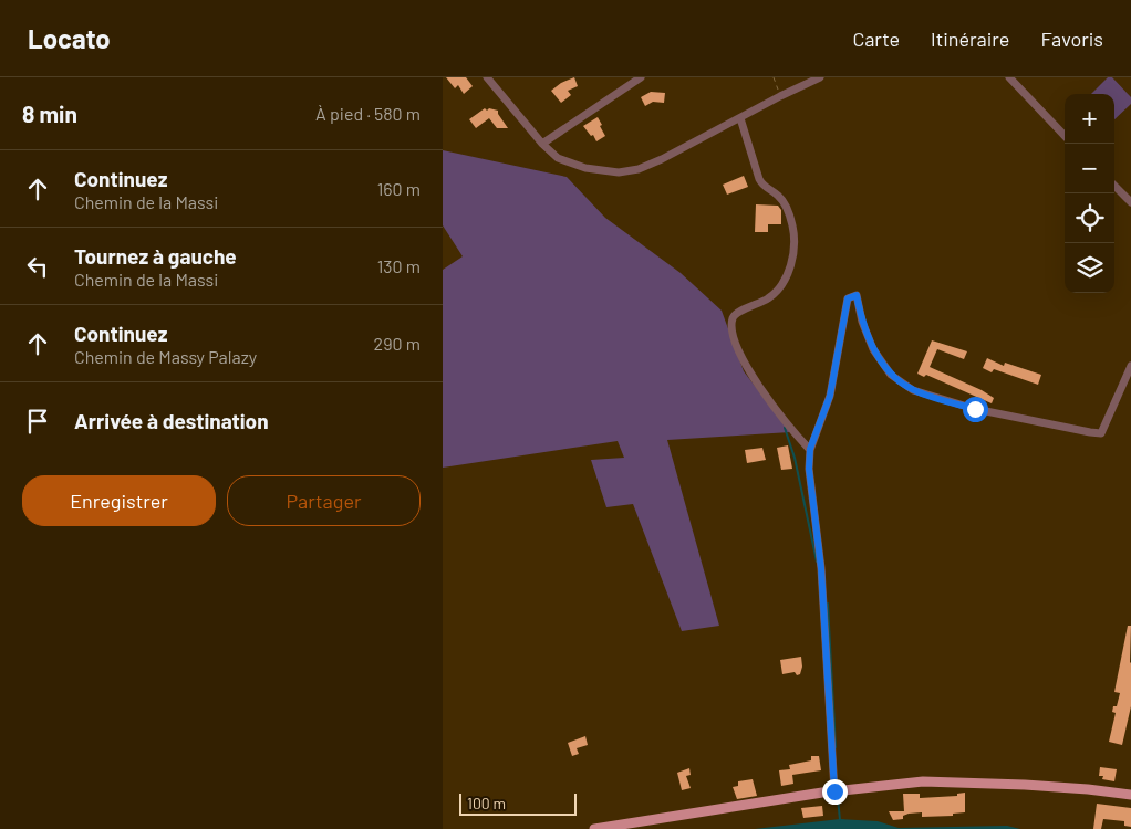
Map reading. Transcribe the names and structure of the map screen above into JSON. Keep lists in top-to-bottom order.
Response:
{
  "scale_bar": "100 m",
  "page": {
    "header": "Locato",
    "nav": ["Carte", "Itinéraire", "Favoris"],
    "heading": ["8 min", "À pied · 580 m"],
    "map_buttons": ["+", "−"],
    "list": [
      ["Continuez", "Chemin de la Massi", "160 m"],
      ["Tournez à gauche", "Chemin de la Massi", "130 m"],
      ["Continuez", "Chemin de Massy Palazy", "290 m"],
      "Arrivée à destination"
    ],
    "buttons": ["Enregistrer", "Partager"],
    "scale": "100 m"
  }
}
